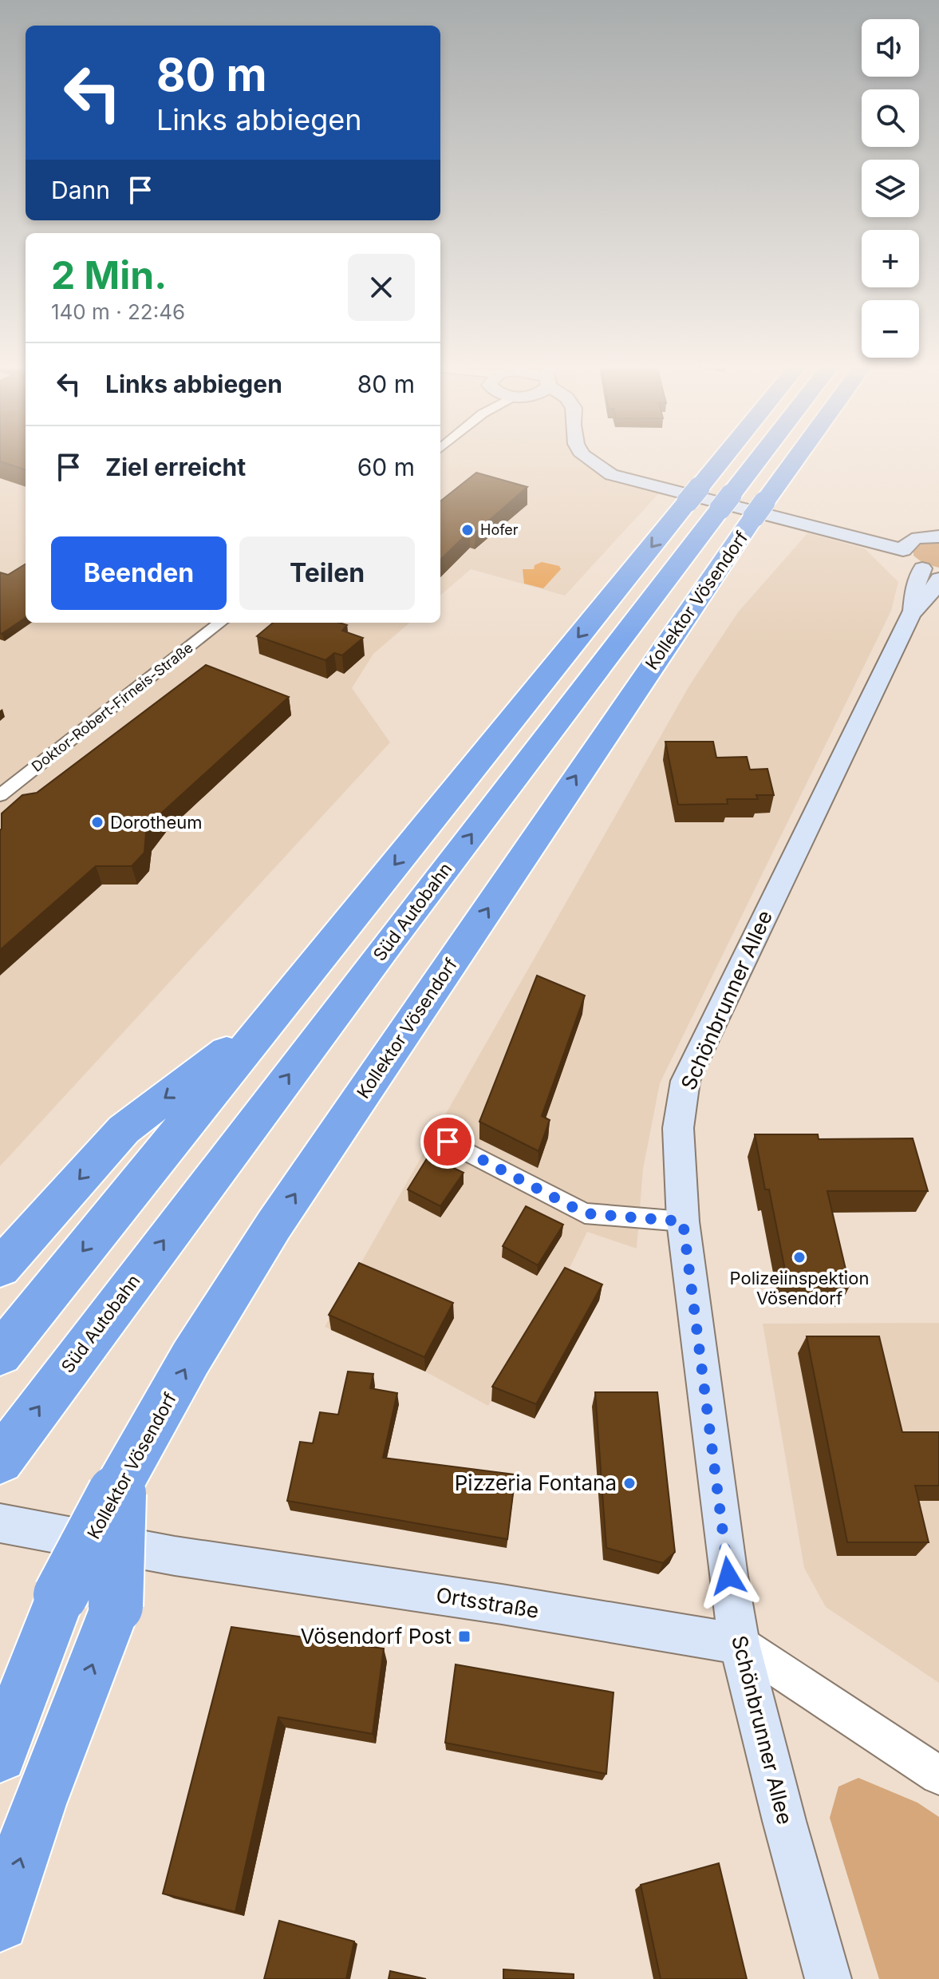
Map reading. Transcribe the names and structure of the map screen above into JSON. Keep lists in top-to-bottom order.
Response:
{
  "streets": {
    "highway": ["Kollektor Vösendorf", "Süd Autobahn"],
    "main road": ["Schönbrunner Allee", "Ortsstraße"],
    "street": ["Doktor-Robert-Firneis-Straße"]
  },
  "crossings": [
    ["Schönbrunner Allee", "Ortsstraße"]
  ],
  "places": {
    "other": [
      "Hofer",
      "Dorotheum",
      "Polizeiinspektion Vösendorf",
      "Pizzeria Fontana"
    ],
    "transit": ["Vösendorf Post"]
  },
  "page": {
    "map_buttons": ["+", "−"],
    "turn": ["80 m", "Links abbiegen"],
    "then": "Dann",
    "heading": ["2 Min.", "140 m · 22:46"],
    "list": [
      {
        "name": "Links abbiegen",
        "value": "80 m"
      },
      {
        "name": "Ziel erreicht",
        "value": "60 m"
      }
    ],
    "buttons": ["Beenden", "Teilen"]
  }
}
